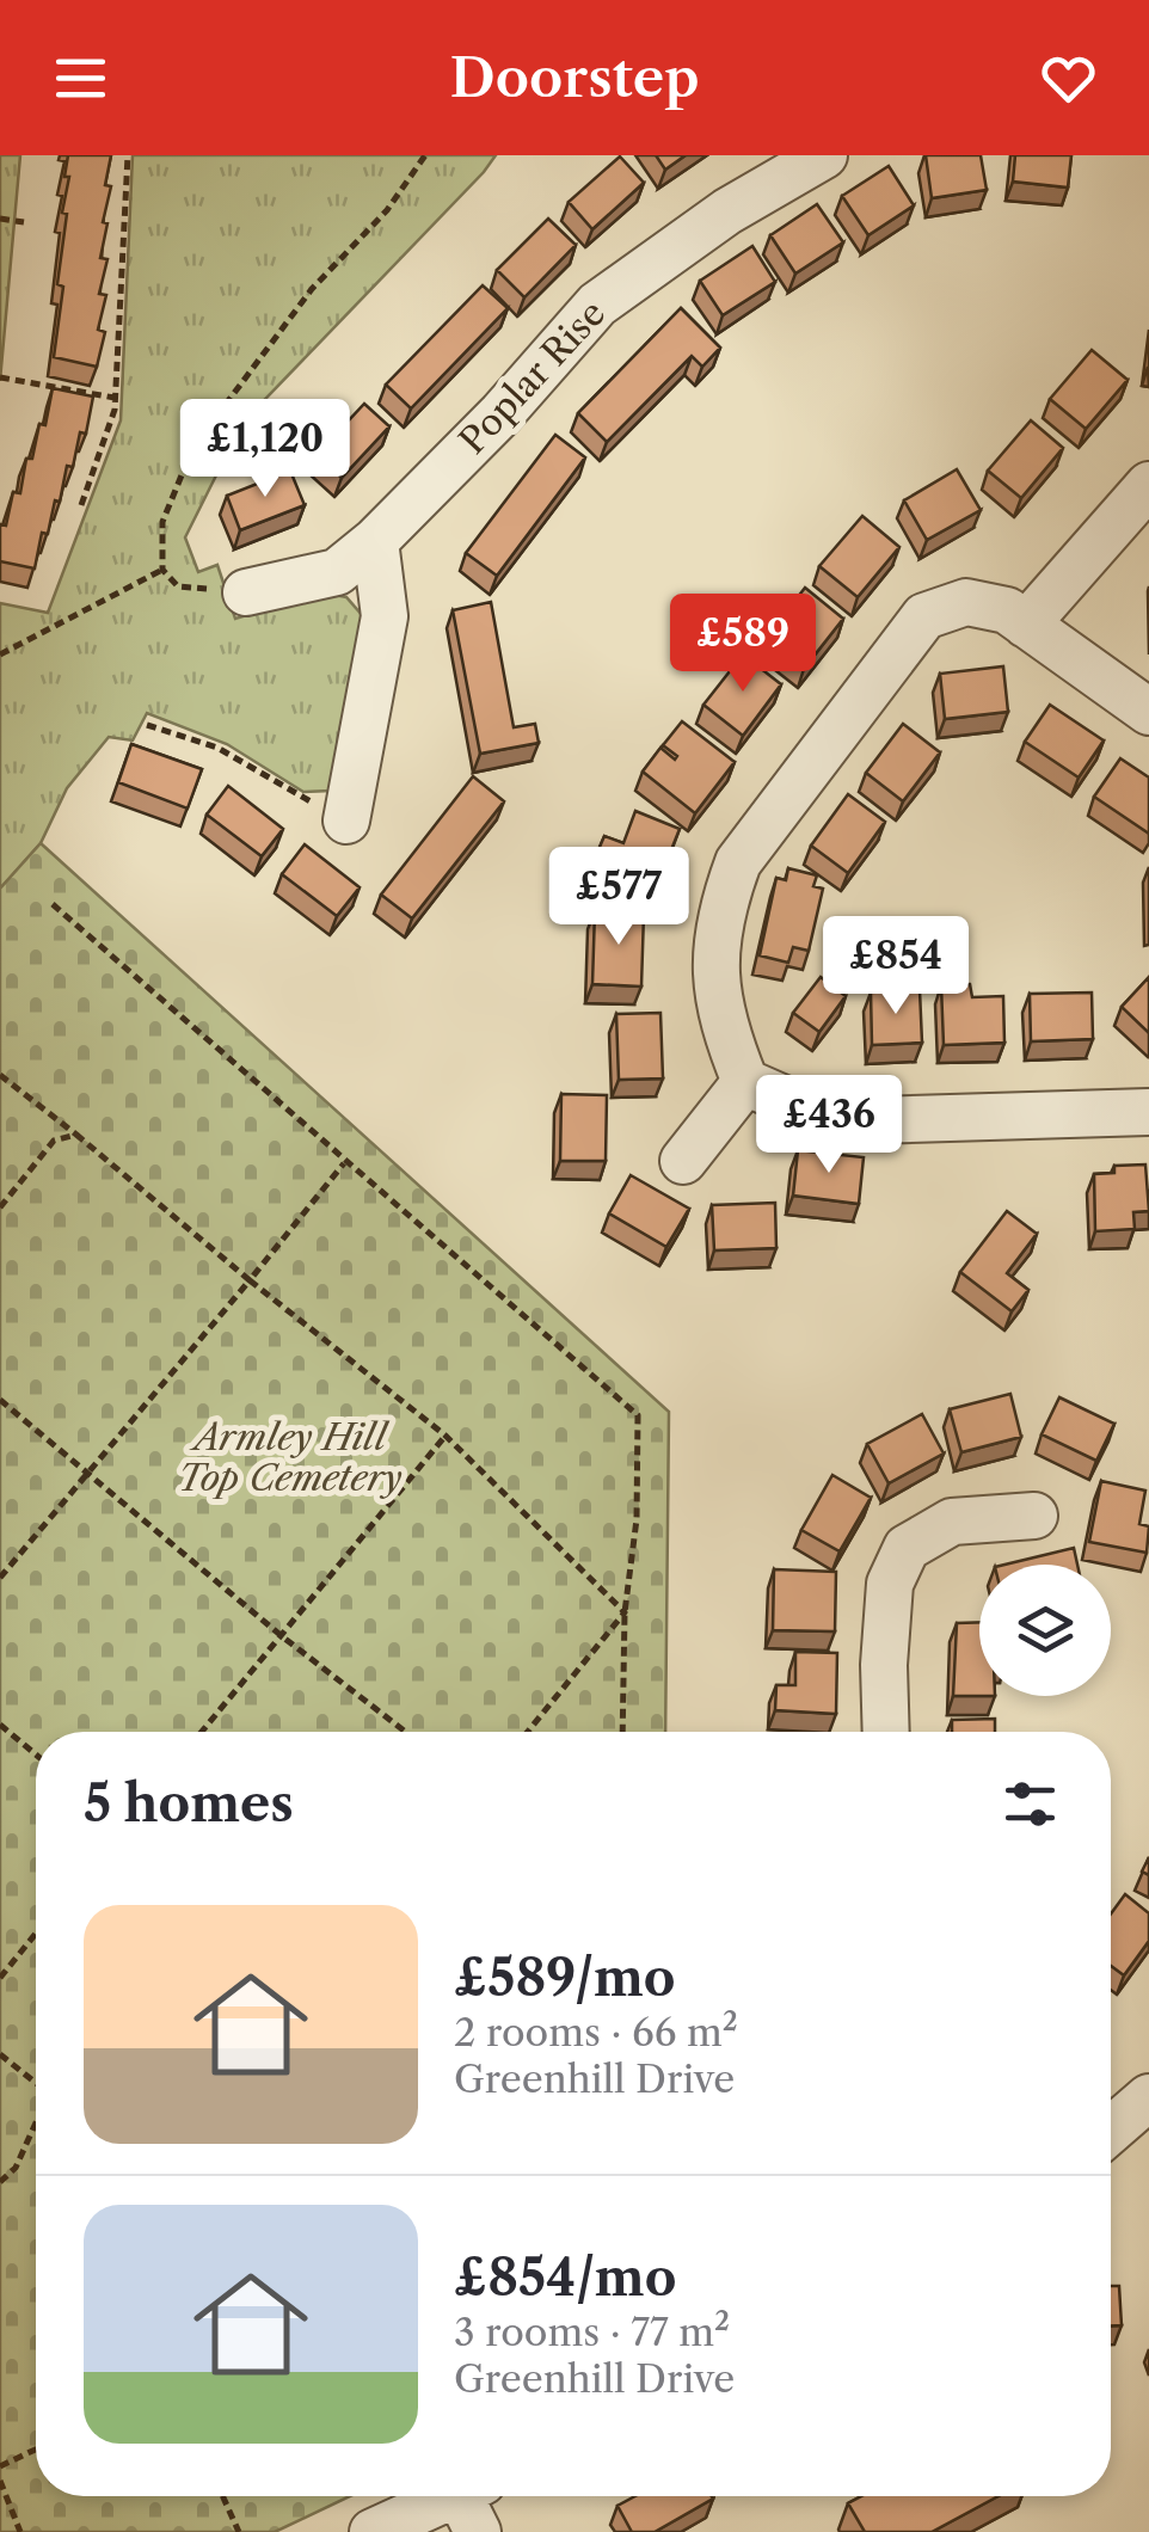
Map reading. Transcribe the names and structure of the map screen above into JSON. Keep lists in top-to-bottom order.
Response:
{
  "streets": {
    "street": ["Poplar Rise"]
  },
  "parks": ["Armley Hill Top Cemetery"],
  "page": {
    "header": "Doorstep",
    "price": [
      "£1,120",
      "£589",
      "£577",
      "£854",
      "£436"
    ],
    "heading": "5 homes",
    "list": [
      {
        "name": "£589/mo",
        "note": "2 rooms · 66 m² · Greenhill Drive"
      },
      {
        "name": "£854/mo",
        "note": "3 rooms · 77 m² · Greenhill Drive"
      }
    ]
  }
}
